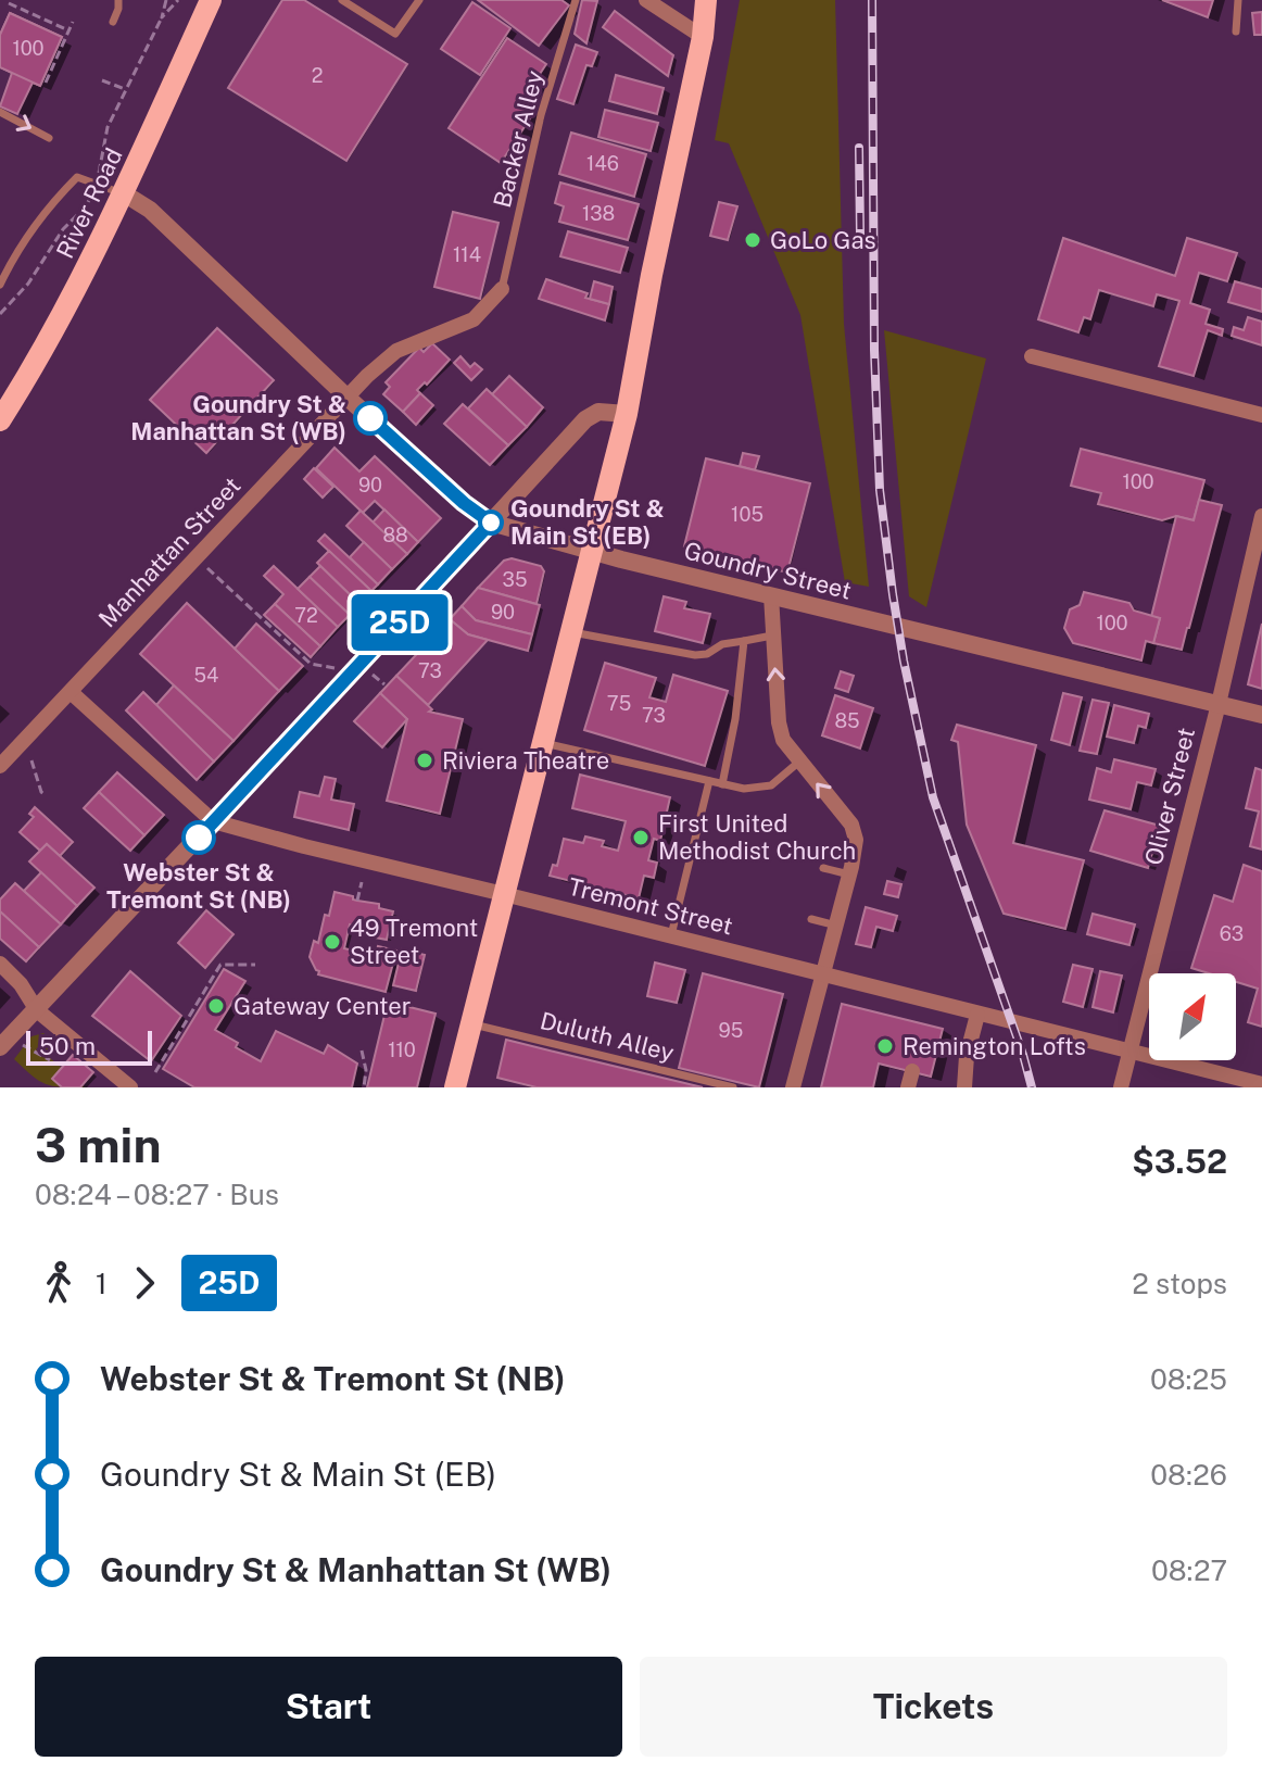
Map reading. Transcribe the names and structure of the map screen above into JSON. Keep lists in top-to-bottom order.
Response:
{
  "streets": {
    "main road": ["River Road"],
    "street": [
      "Manhattan Street",
      "Goundry Street",
      "Oliver Street",
      "Tremont Street"
    ],
    "lane": ["Backer Alley", "Duluth Alley"]
  },
  "crossings": [
    ["Backer Alley", "Manhattan Street"],
    ["River Road", "Goundry Street"],
    ["Manhattan Street", "Goundry Street"],
    ["Manhattan Street", "Tremont Street"],
    ["Goundry Street", "Oliver Street"],
    ["Oliver Street", "Tremont Street"]
  ],
  "places": [
    "GoLo Gas",
    "Goundry St & Manhattan St (WB)",
    "Goundry St & Main St (EB)",
    "Riviera Theatre",
    "Webster St & Tremont St (NB)",
    "First United Methodist Church",
    "49 Tremont Street",
    "Gateway Center",
    "Remington Lofts"
  ],
  "lines": ["bus line 25D"],
  "house_numbers": [
    "100",
    "2",
    "146",
    "138",
    "114",
    "100",
    "90",
    "105",
    "88",
    "35",
    "90",
    "72",
    "100",
    "73",
    "54",
    "75",
    "73",
    "85",
    "63",
    "95",
    "110"
  ],
  "scale_bar": "50 m",
  "north": "top right",
  "page": {
    "on_map": "25D",
    "scale": "50 m",
    "heading": ["3 min", "08:24 – 08:27 · Bus", "$3.52"],
    "legs": ["1", "25D", "2 stops"],
    "list": [
      {
        "name": "Webster St & Tremont St (NB)",
        "value": "08:25"
      },
      {
        "name": "Goundry St & Main St (EB)",
        "value": "08:26"
      },
      {
        "name": "Goundry St & Manhattan St (WB)",
        "value": "08:27"
      }
    ],
    "buttons": ["Start", "Tickets"]
  }
}
